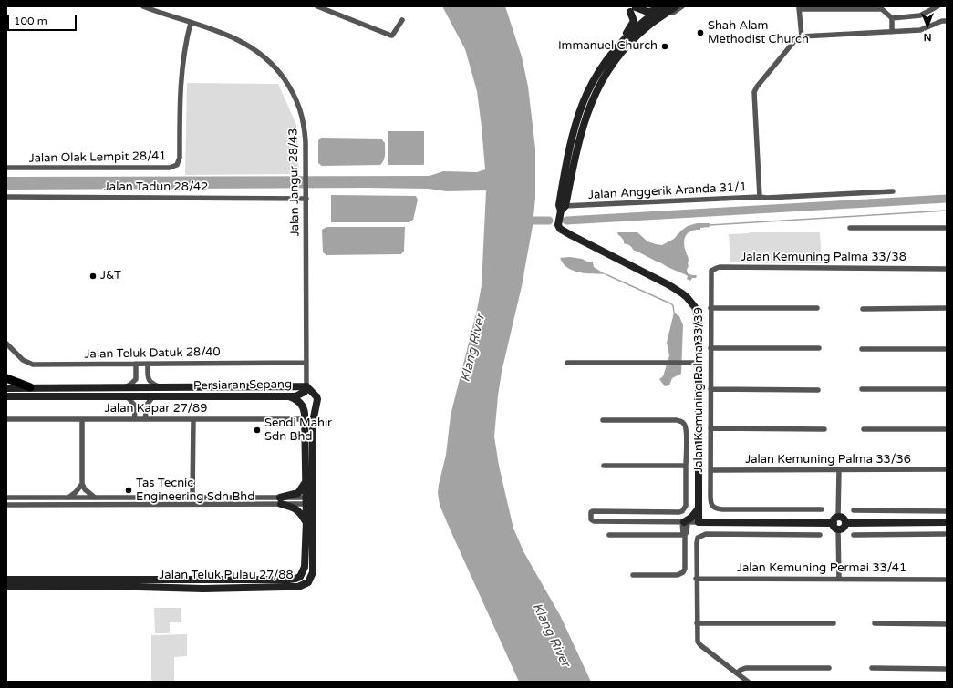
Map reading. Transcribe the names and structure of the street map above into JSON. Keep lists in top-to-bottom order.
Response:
{
  "streets": {
    "street": [
      "Jalan Olak Lempit 28/41",
      "Jalan Jangur 28/43",
      "Jalan Tadun 28/42",
      "Jalan Anggerik Aranda 31/1",
      "Jalan Kemuning Palma 33/38",
      "Jalan Teluk Datuk 28/40",
      "Persiaran Sepang",
      "Jalan Kemuning Palma 33/39",
      "Jalan Kapar 27/89",
      "Jalan Kemuning Palma 33/36",
      "Jalan Kemuning Permai 33/41",
      "Jalan Teluk Pulau 27/88"
    ]
  },
  "crossings": [
    ["Jalan Olak Lempit 28/41", "Jalan Jangur 28/43"],
    ["Jalan Jangur 28/43", "Jalan Tadun 28/42"],
    ["Jalan Jangur 28/43", "Jalan Teluk Datuk 28/40"],
    ["Jalan Jangur 28/43", "Persiaran Sepang"],
    ["Jalan Jangur 28/43", "Jalan Teluk Pulau 27/88"],
    ["Jalan Anggerik Aranda 31/1", "Jalan Kemuning Palma 33/39"],
    ["Jalan Kemuning Palma 33/38", "Jalan Kemuning Palma 33/39"],
    ["Persiaran Sepang", "Jalan Teluk Pulau 27/88"],
    ["Jalan Kemuning Palma 33/39", "Jalan Kemuning Palma 33/36"],
    ["Jalan Kapar 27/89", "Jalan Teluk Pulau 27/88"]
  ],
  "water": ["Klang River"],
  "places": [
    "Shah Alam Methodist Church",
    "Immanuel Church",
    "J&T",
    "Sendi Mahir Sdn Bhd",
    "Tas Tecnic Engineering Sdn Bhd"
  ],
  "scale_bar": "100 m",
  "north": "bottom"
}
